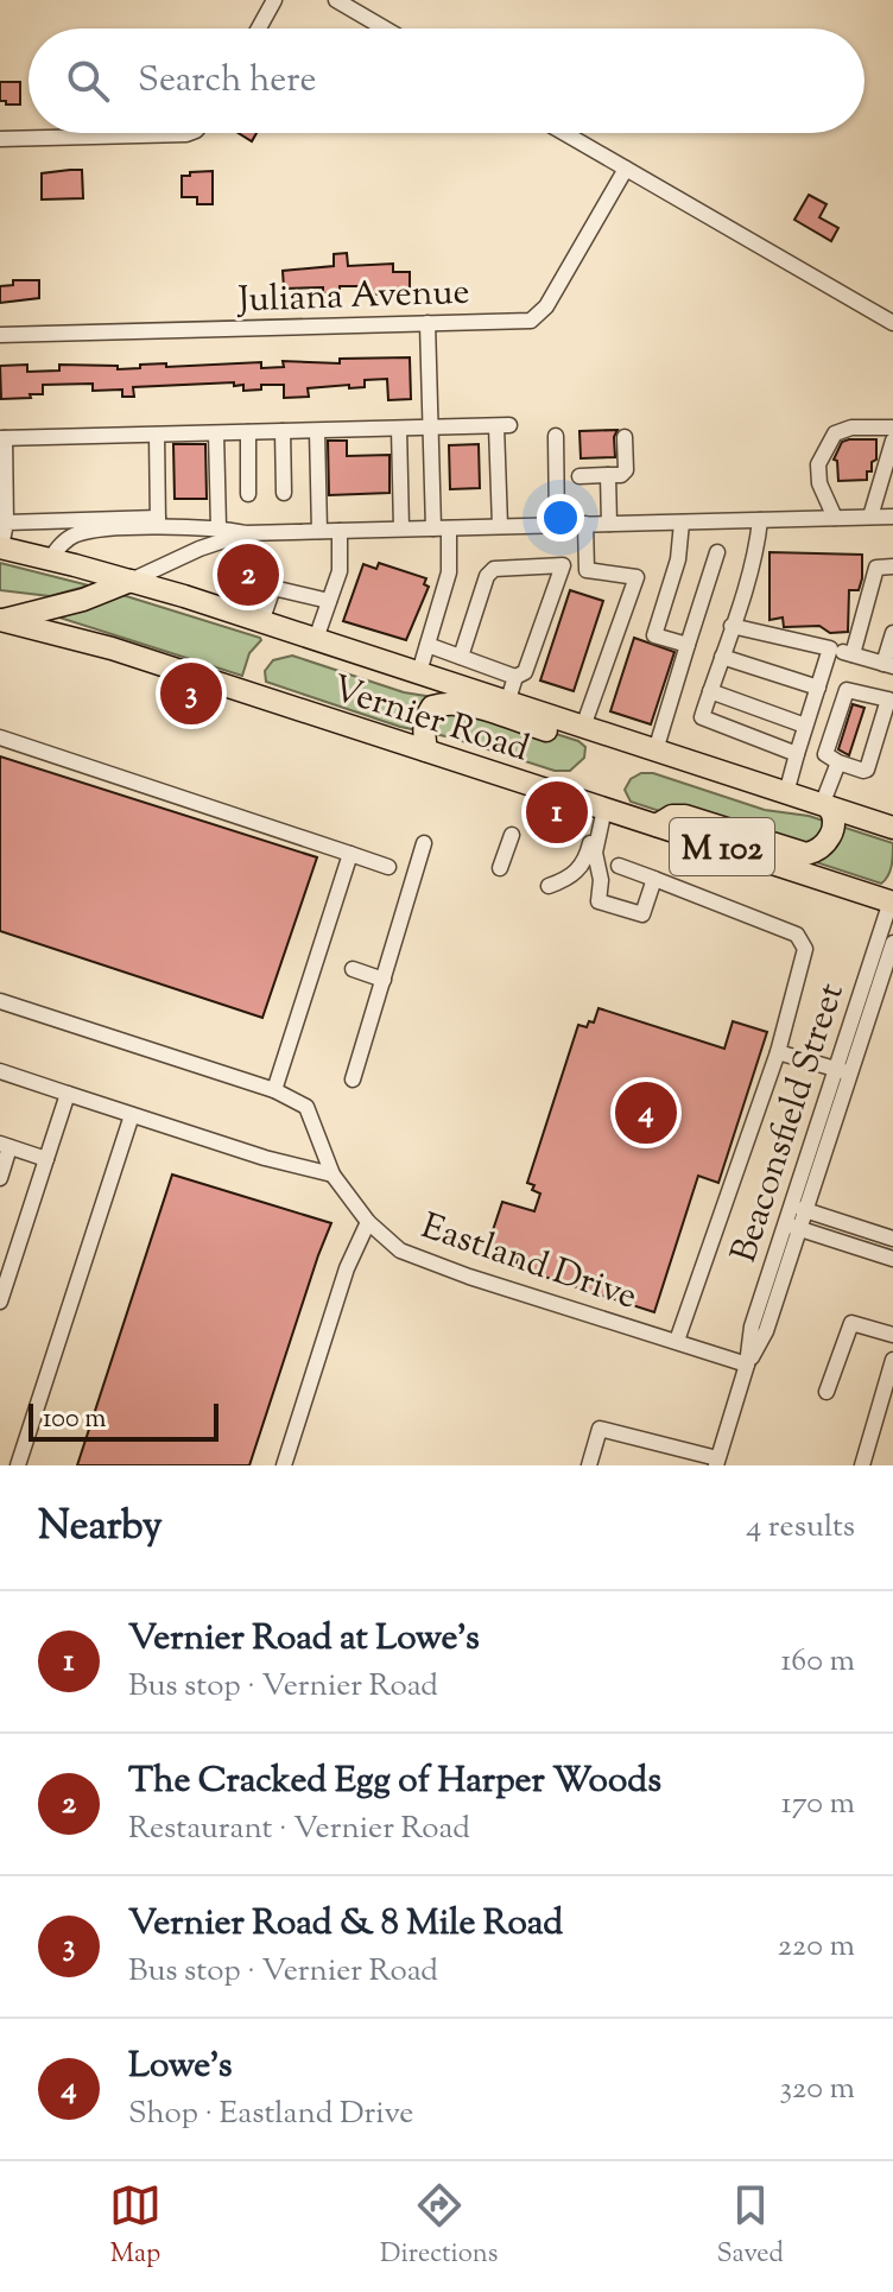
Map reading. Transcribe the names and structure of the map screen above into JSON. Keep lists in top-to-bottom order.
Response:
{
  "streets": {
    "highway": ["Vernier Road", "M 102"],
    "street": ["Juliana Avenue", "Beaconsfield Street", "Eastland Drive"]
  },
  "crossings": [
    ["Vernier Road", "M 102"],
    ["Vernier Road", "Beaconsfield Street"],
    ["Beaconsfield Street", "Eastland Drive"]
  ],
  "scale_bar": "100 m",
  "page": {
    "search": "Search here",
    "pins": [
      "2",
      "3",
      "1",
      "4"
    ],
    "scale": "100 m",
    "heading": ["Nearby", "4 results"],
    "list": [
      {
        "mark": "1",
        "name": "Vernier Road at Lowe's",
        "note": "Bus stop · Vernier Road",
        "value": "160 m"
      },
      {
        "mark": "2",
        "name": "The Cracked Egg of Harper Woods",
        "note": "Restaurant · Vernier Road",
        "value": "170 m"
      },
      {
        "mark": "3",
        "name": "Vernier Road & 8 Mile Road",
        "note": "Bus stop · Vernier Road",
        "value": "220 m"
      },
      {
        "mark": "4",
        "name": "Lowe's",
        "note": "Shop · Eastland Drive",
        "value": "320 m"
      }
    ],
    "nav": ["Map", "Directions", "Saved"]
  }
}
